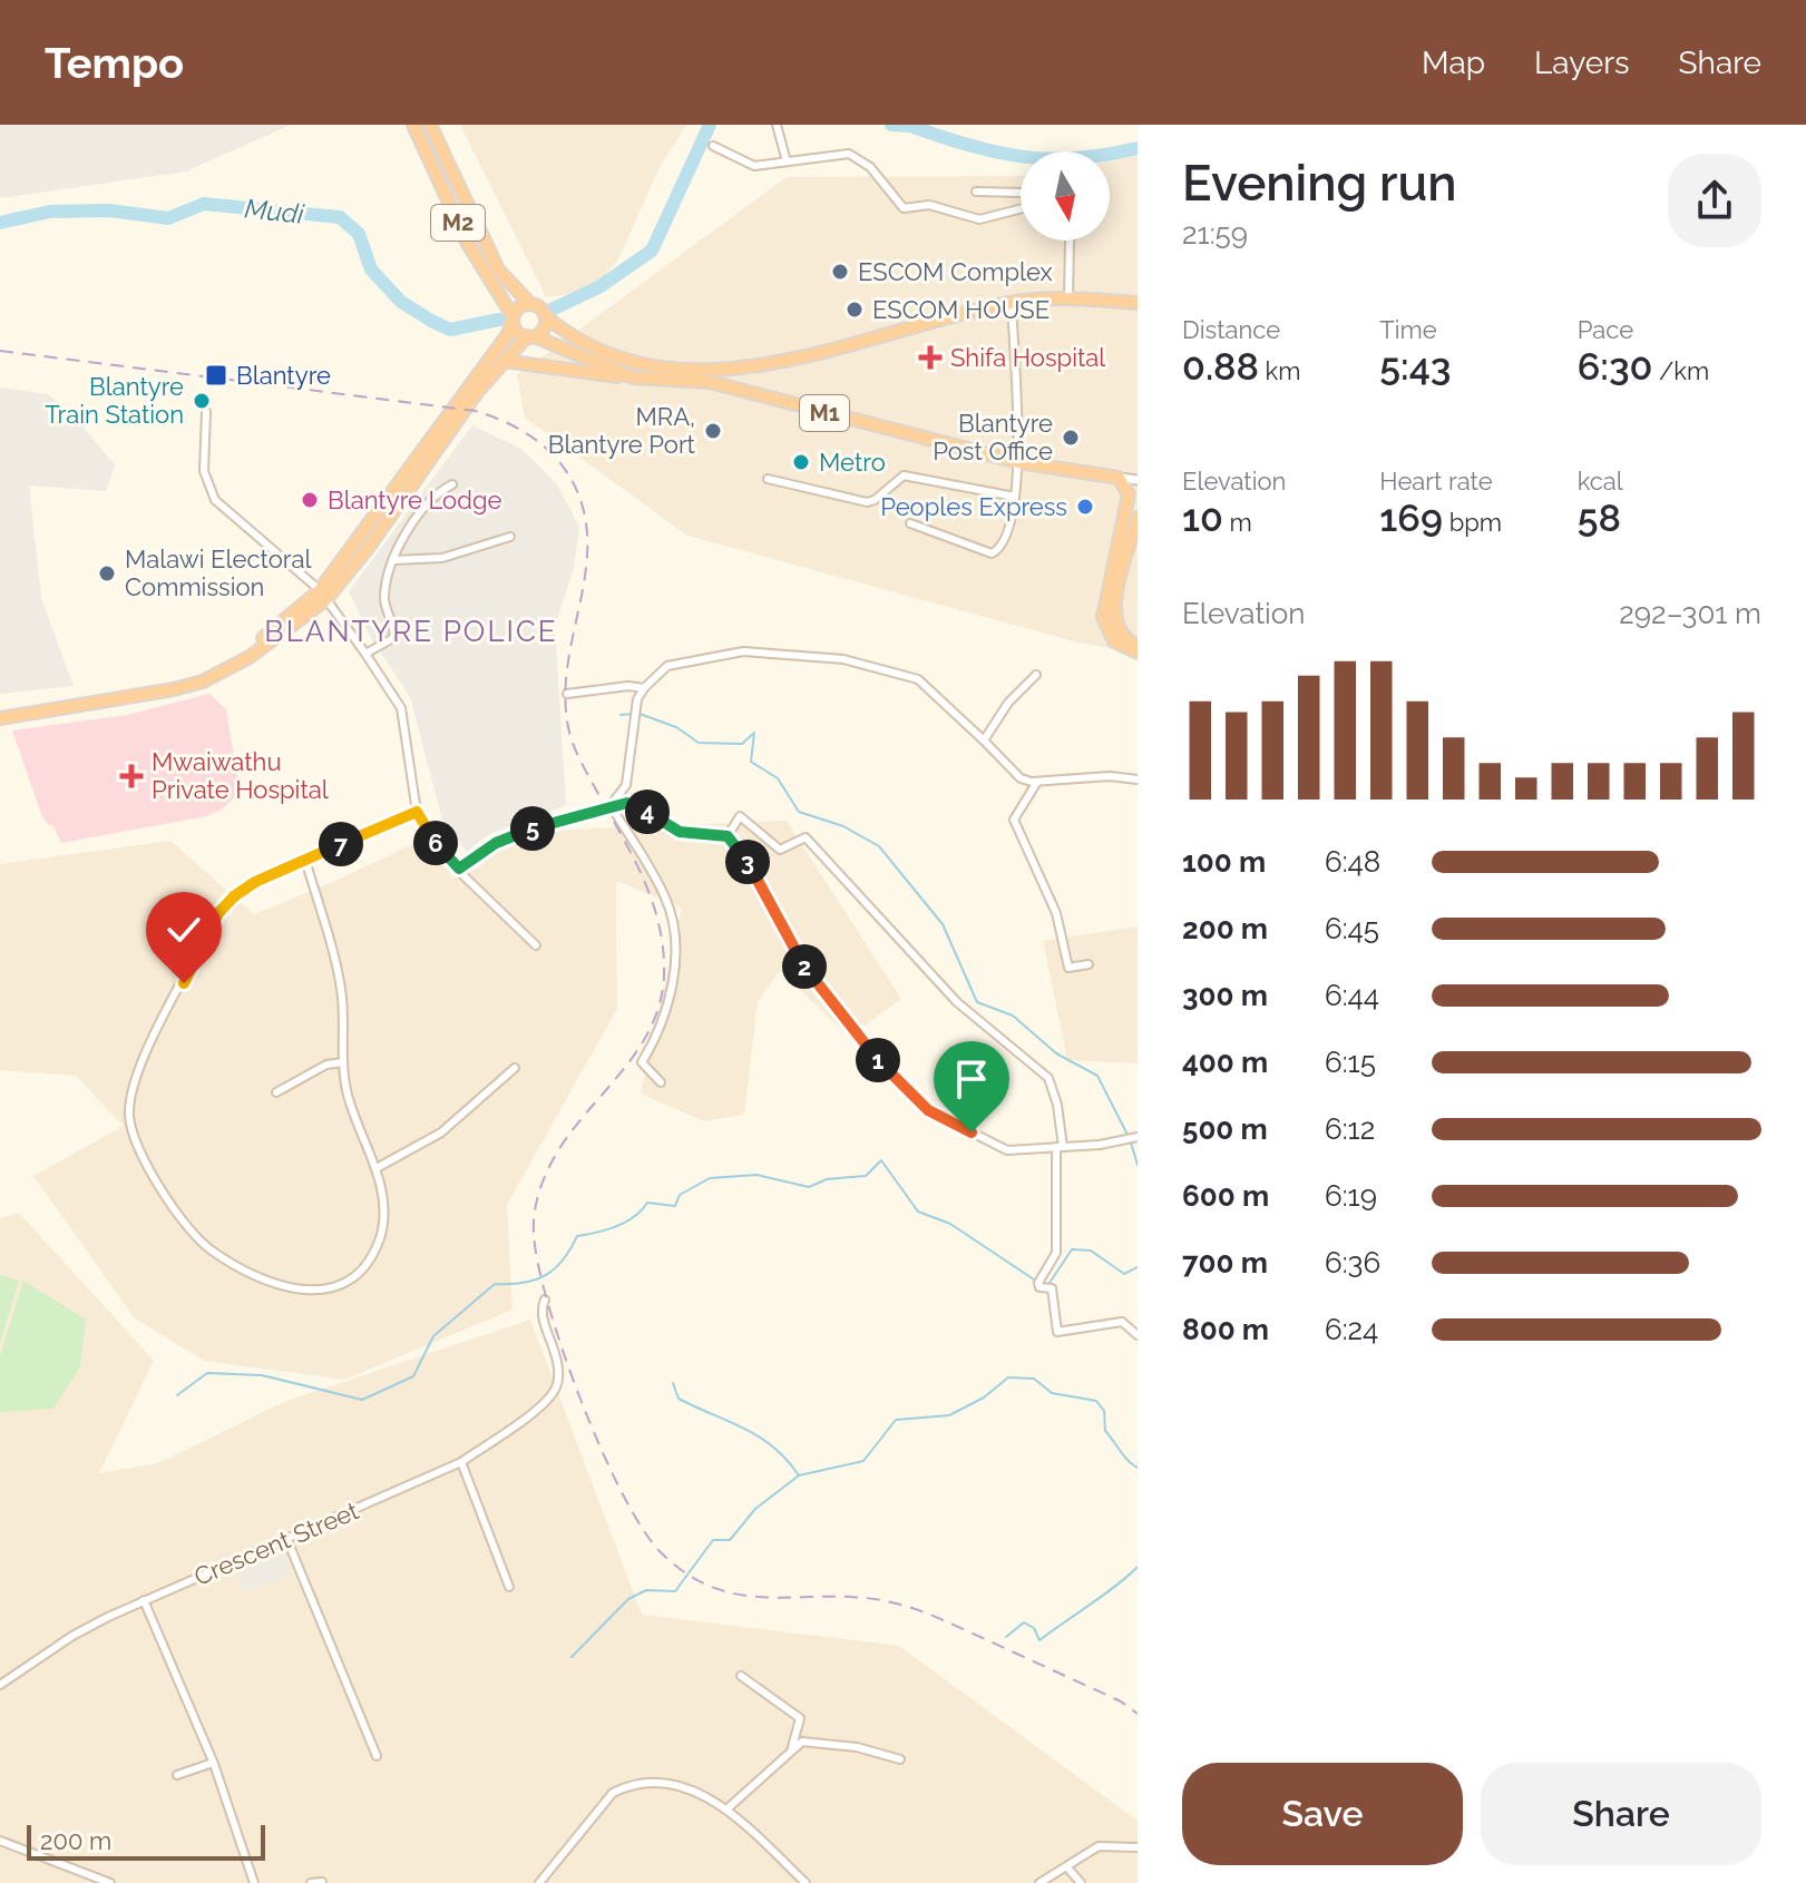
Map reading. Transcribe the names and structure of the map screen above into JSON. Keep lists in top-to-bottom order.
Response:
{
  "streets": {
    "highway": ["M2", "M1"],
    "street": ["Crescent Street"]
  },
  "districts": ["BLANTYRE POLICE"],
  "water": ["Mudi"],
  "places": {
    "other": [
      "ESCOM Complex",
      "ESCOM HOUSE",
      "Blantyre Train Station",
      "MRA, Blantyre Port",
      "Blantyre Post Office",
      "Metro",
      "Blantyre Lodge",
      "Peoples Express",
      "Malawi Electoral Commission"
    ],
    "health": ["Shifa Hospital", "Mwaiwathu Private Hospital"],
    "transit": ["Blantyre"]
  },
  "scale_bar": "200 m",
  "north": "bottom",
  "page": {
    "header": "Tempo",
    "nav": ["Map", "Layers", "Share"],
    "heading": ["Evening run", "21:59"],
    "stats": [
      ["Distance", "0.88 km"],
      ["Time", "5:43"],
      ["Pace", "6:30 /km"],
      ["Elevation", "10 m"],
      ["Heart rate", "169 bpm"],
      ["kcal", "58"]
    ],
    "chart": ["Elevation", "292–301 m"],
    "pins": [
      "4",
      "5",
      "6",
      "7",
      "3",
      "2",
      "1"
    ],
    "list": [
      {
        "name": "100 m",
        "note": "6:48"
      },
      {
        "name": "200 m",
        "note": "6:45"
      },
      {
        "name": "300 m",
        "note": "6:44"
      },
      {
        "name": "400 m",
        "note": "6:15"
      },
      {
        "name": "500 m",
        "note": "6:12"
      },
      {
        "name": "600 m",
        "note": "6:19"
      },
      {
        "name": "700 m",
        "note": "6:36"
      },
      {
        "name": "800 m",
        "note": "6:24"
      }
    ],
    "buttons": ["Save", "Share"],
    "scale": "200 m"
  }
}
